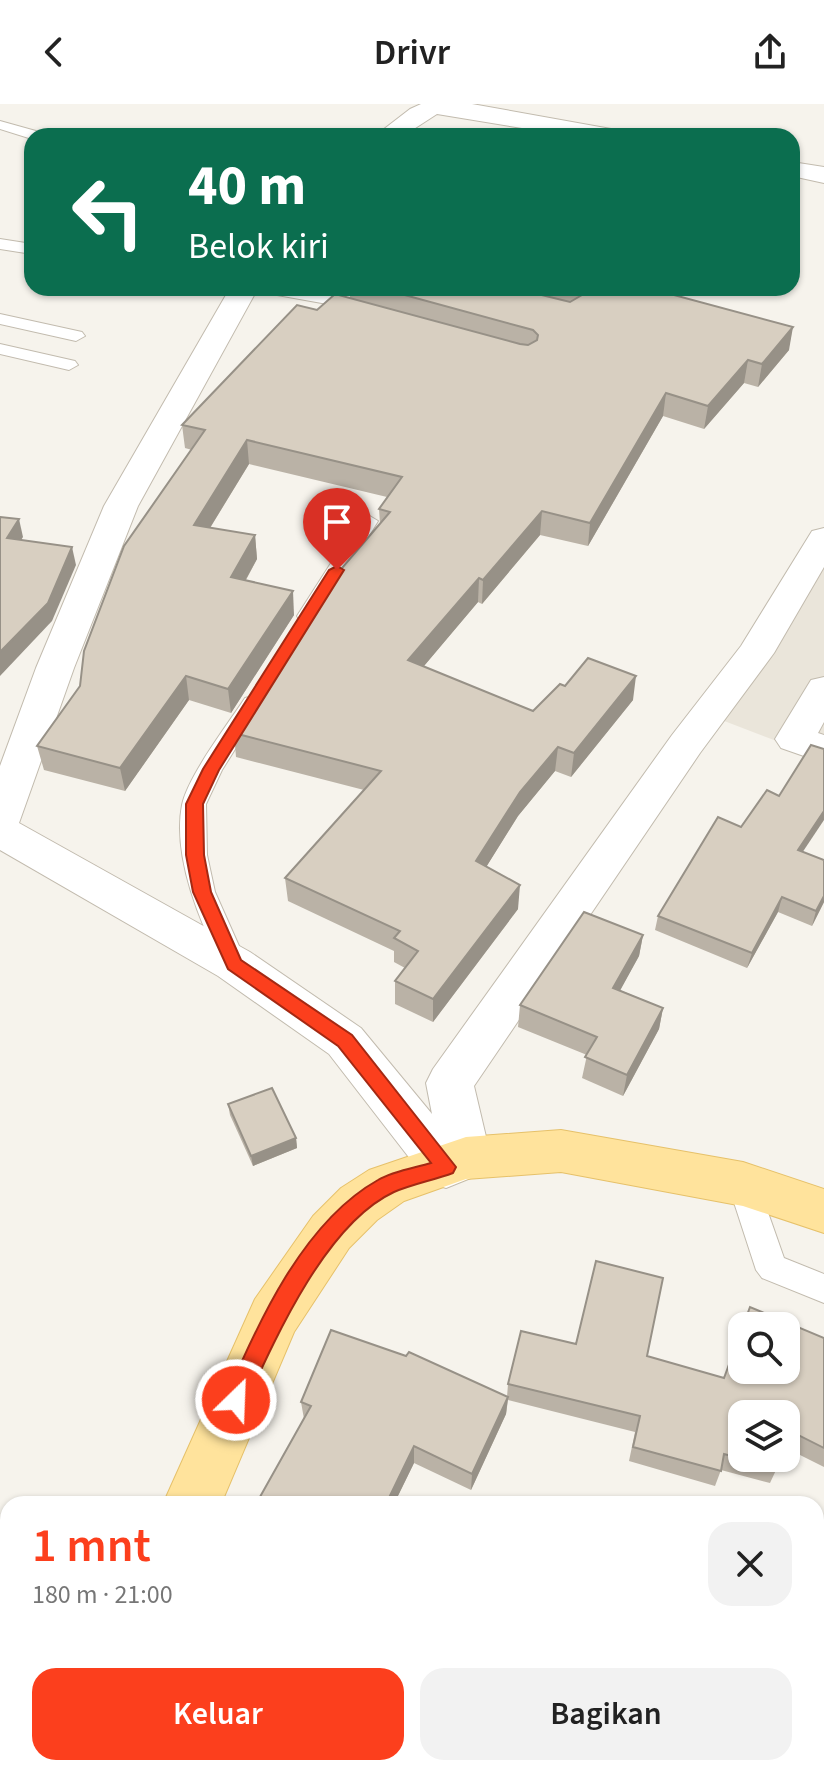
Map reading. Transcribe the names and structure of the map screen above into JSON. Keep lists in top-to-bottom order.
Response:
{
  "page": {
    "header": "Drivr",
    "turn": ["40 m", "Belok kiri"],
    "heading": ["1 mnt", "180 m · 21:00"],
    "buttons": ["Keluar", "Bagikan"]
  }
}
